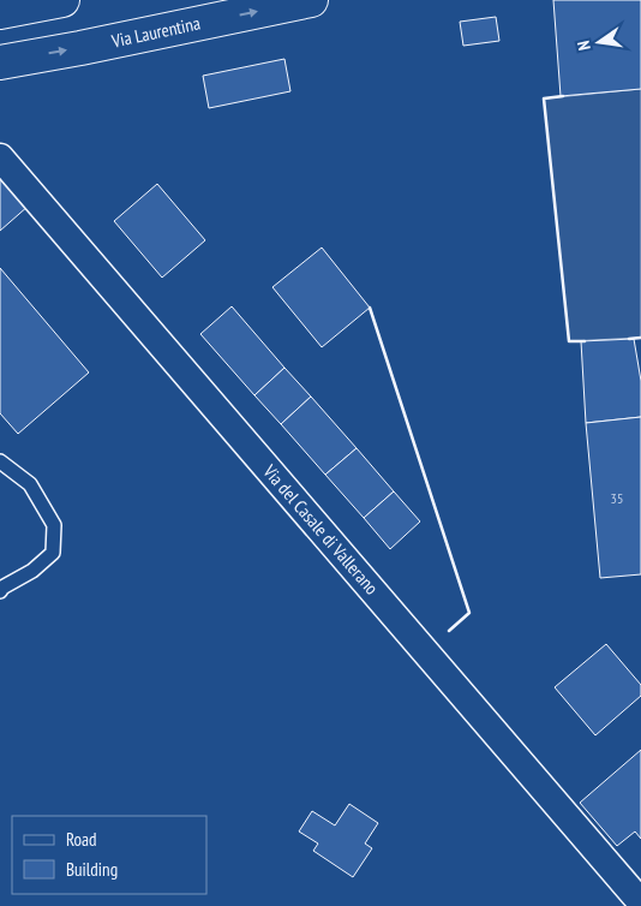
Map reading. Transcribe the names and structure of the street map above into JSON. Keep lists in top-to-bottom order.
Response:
{
  "streets": {
    "main road": ["Via Laurentina"],
    "street": ["Via del Casale di Vallerano"]
  },
  "one_way": ["Via Laurentina"],
  "house_numbers": ["35"],
  "legend": ["Road", "Building"],
  "north": "left"
}
